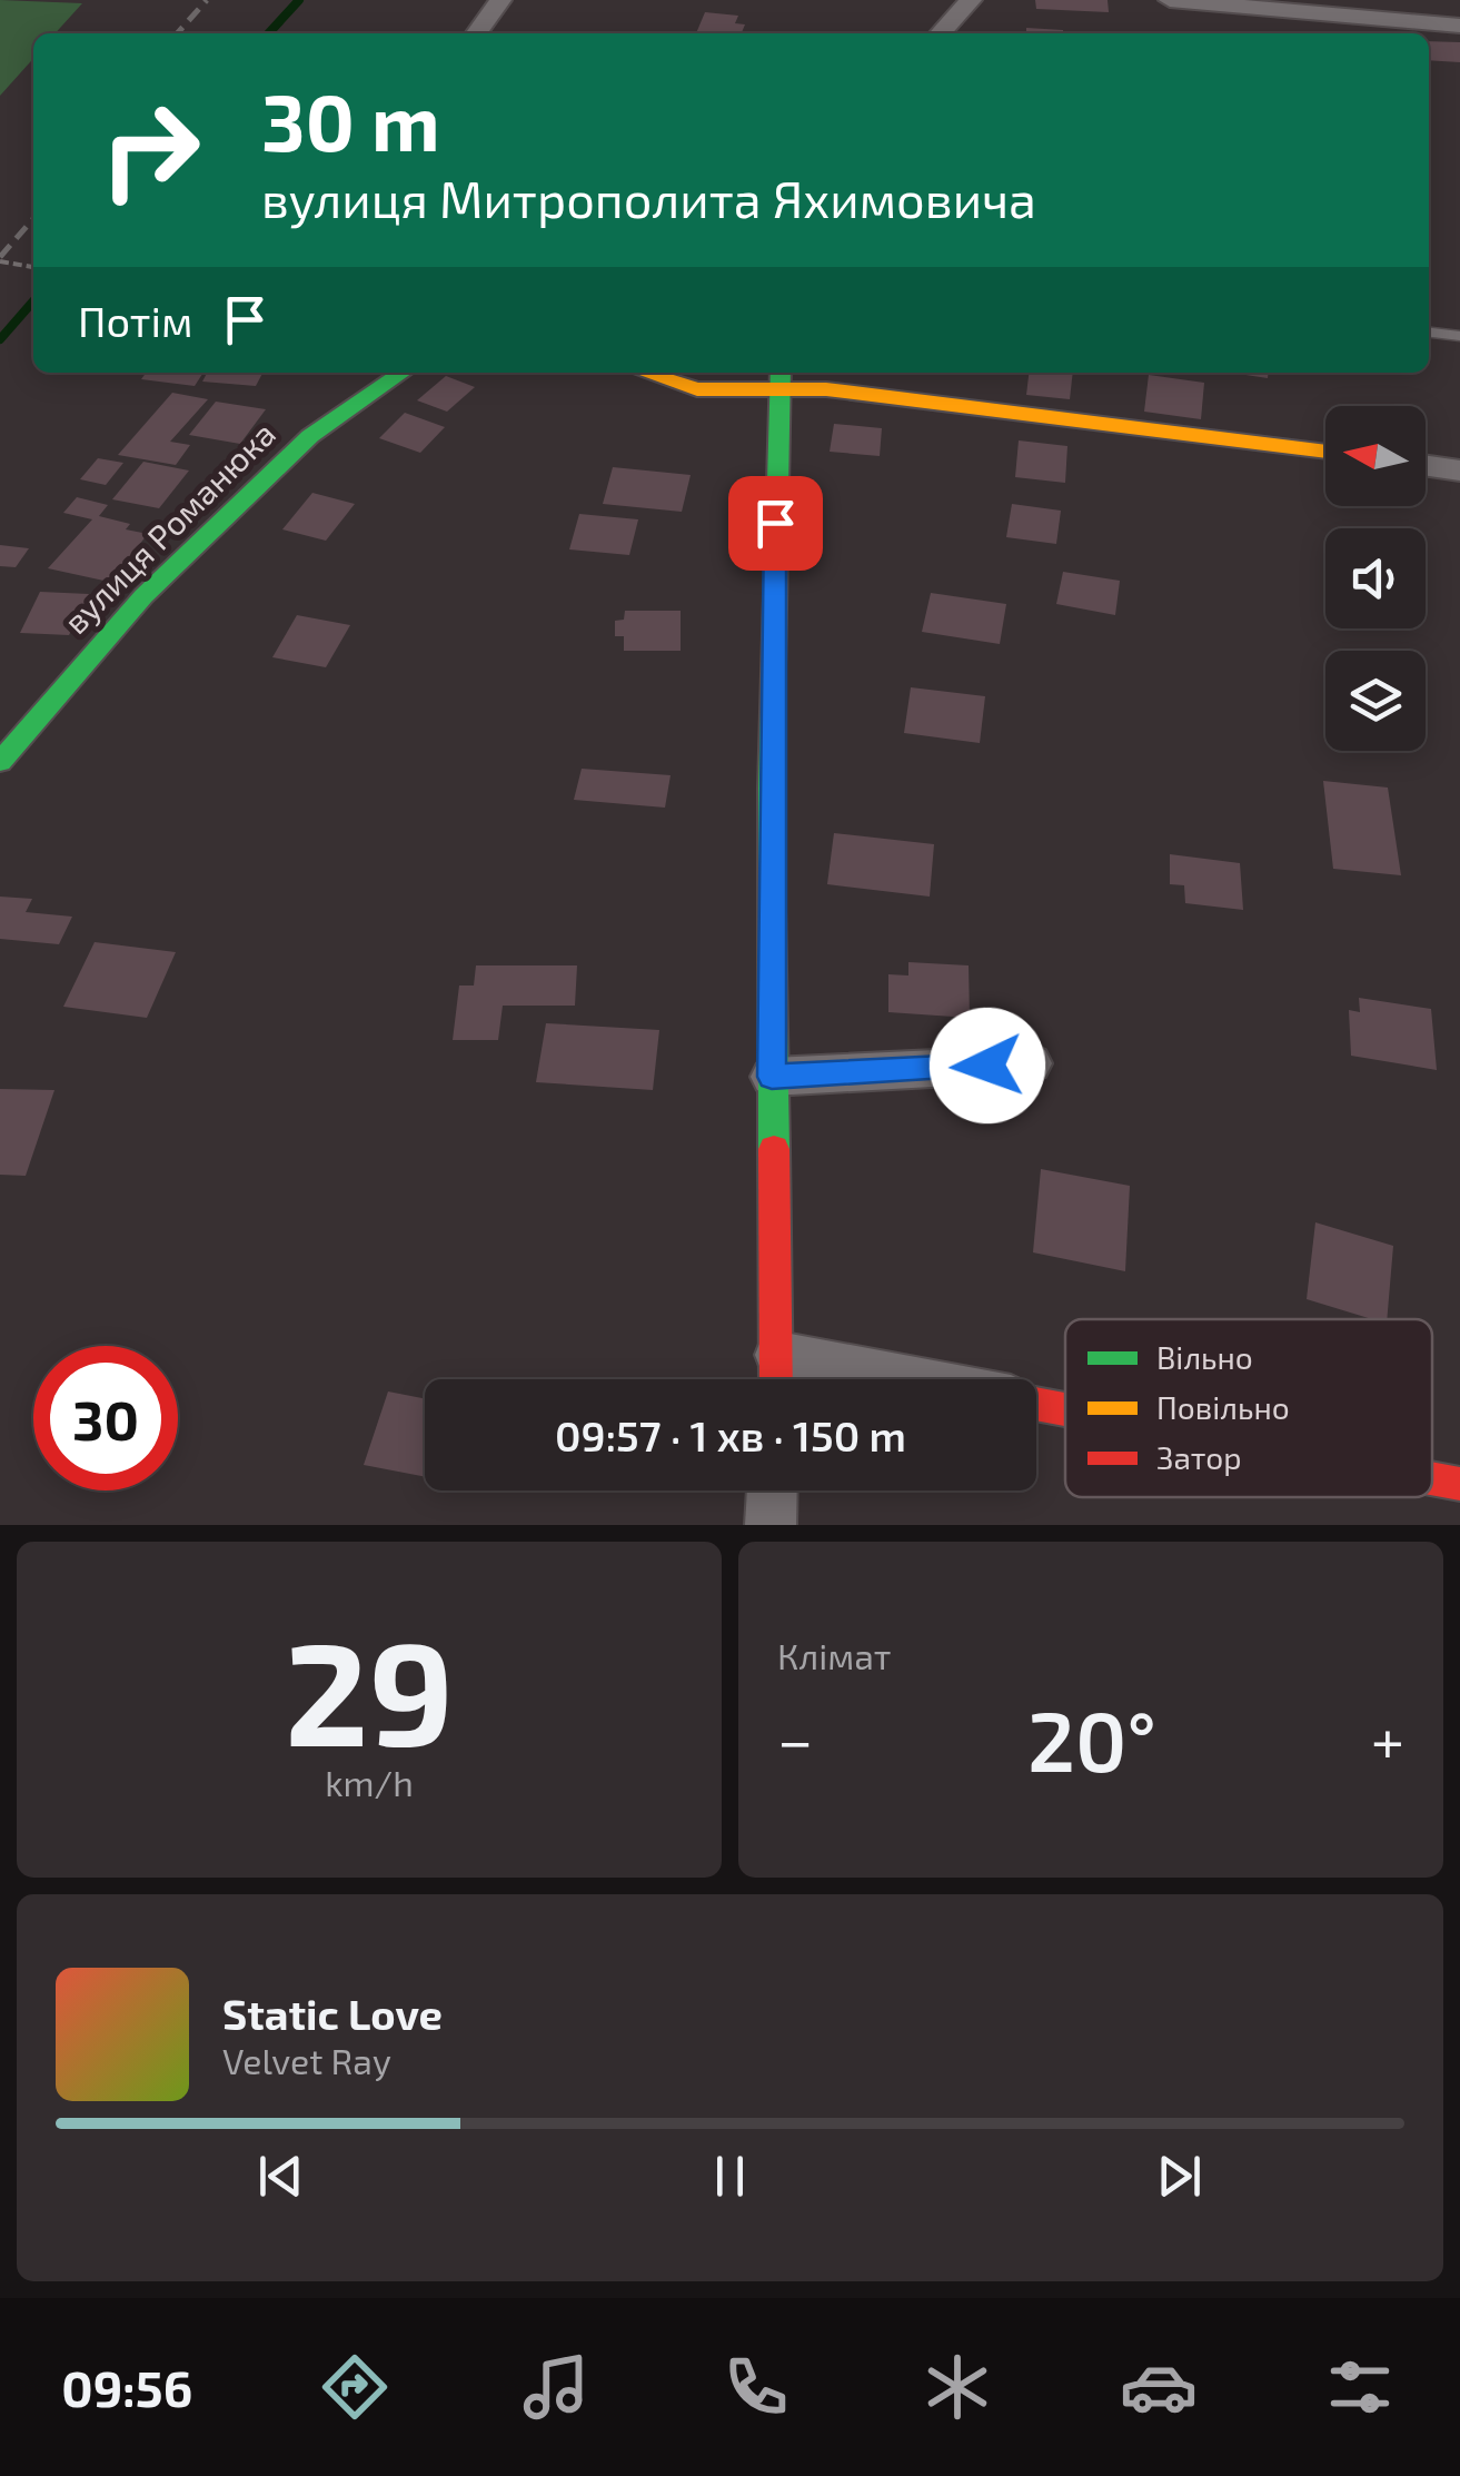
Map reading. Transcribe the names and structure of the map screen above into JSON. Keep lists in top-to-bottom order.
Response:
{
  "streets": {
    "street": ["вулиця Романюка"]
  },
  "legend": ["Вільно", "Повільно", "Затор"],
  "north": "left",
  "page": {
    "turn": ["30 m", "вулиця Митрополита Яхимовича"],
    "then": "Потім",
    "limit": "30",
    "trip": "09:57 · 1 хв · 150 m",
    "tile": [
      ["29", "km/h"],
      "Клімат"
    ],
    "heat": ["−", "20°", "+"],
    "song": ["Static Love", "Velvet Ray"],
    "tabs": "09:56"
  }
}
